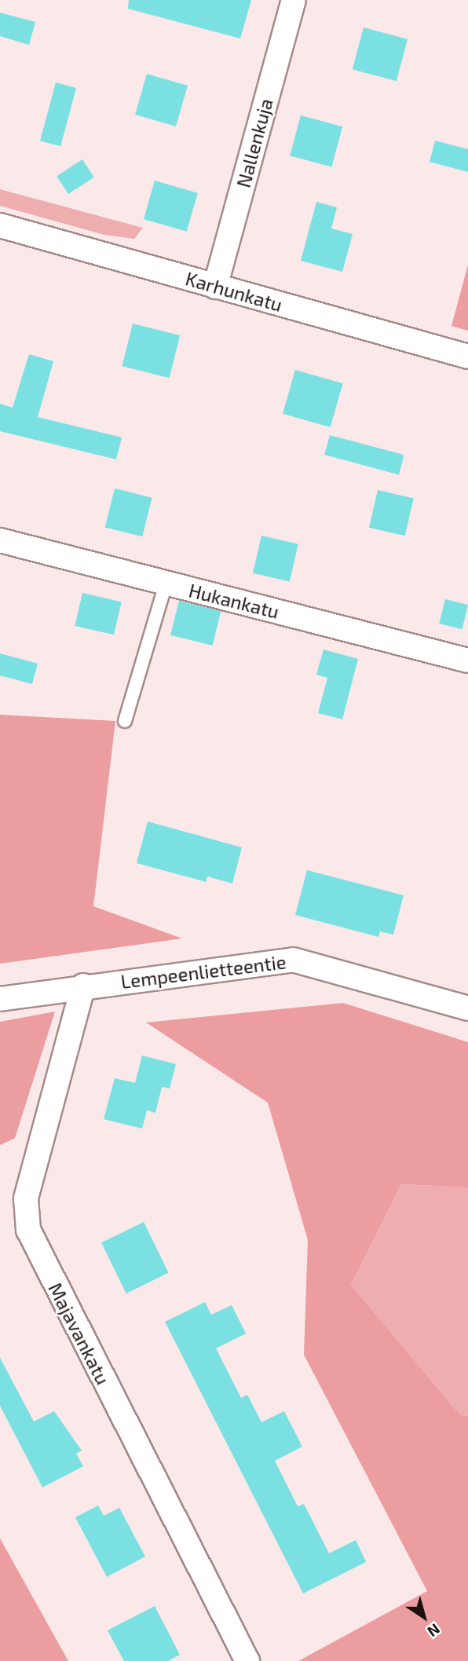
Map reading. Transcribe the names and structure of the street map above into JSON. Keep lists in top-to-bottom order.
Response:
{
  "streets": {
    "street": [
      "Nallenkuja",
      "Karhunkatu",
      "Hukankatu",
      "Lempeenlietteentie",
      "Majavankatu"
    ]
  },
  "crossings": [
    ["Nallenkuja", "Karhunkatu"],
    ["Lempeenlietteentie", "Majavankatu"]
  ],
  "north": "bottom right"
}
